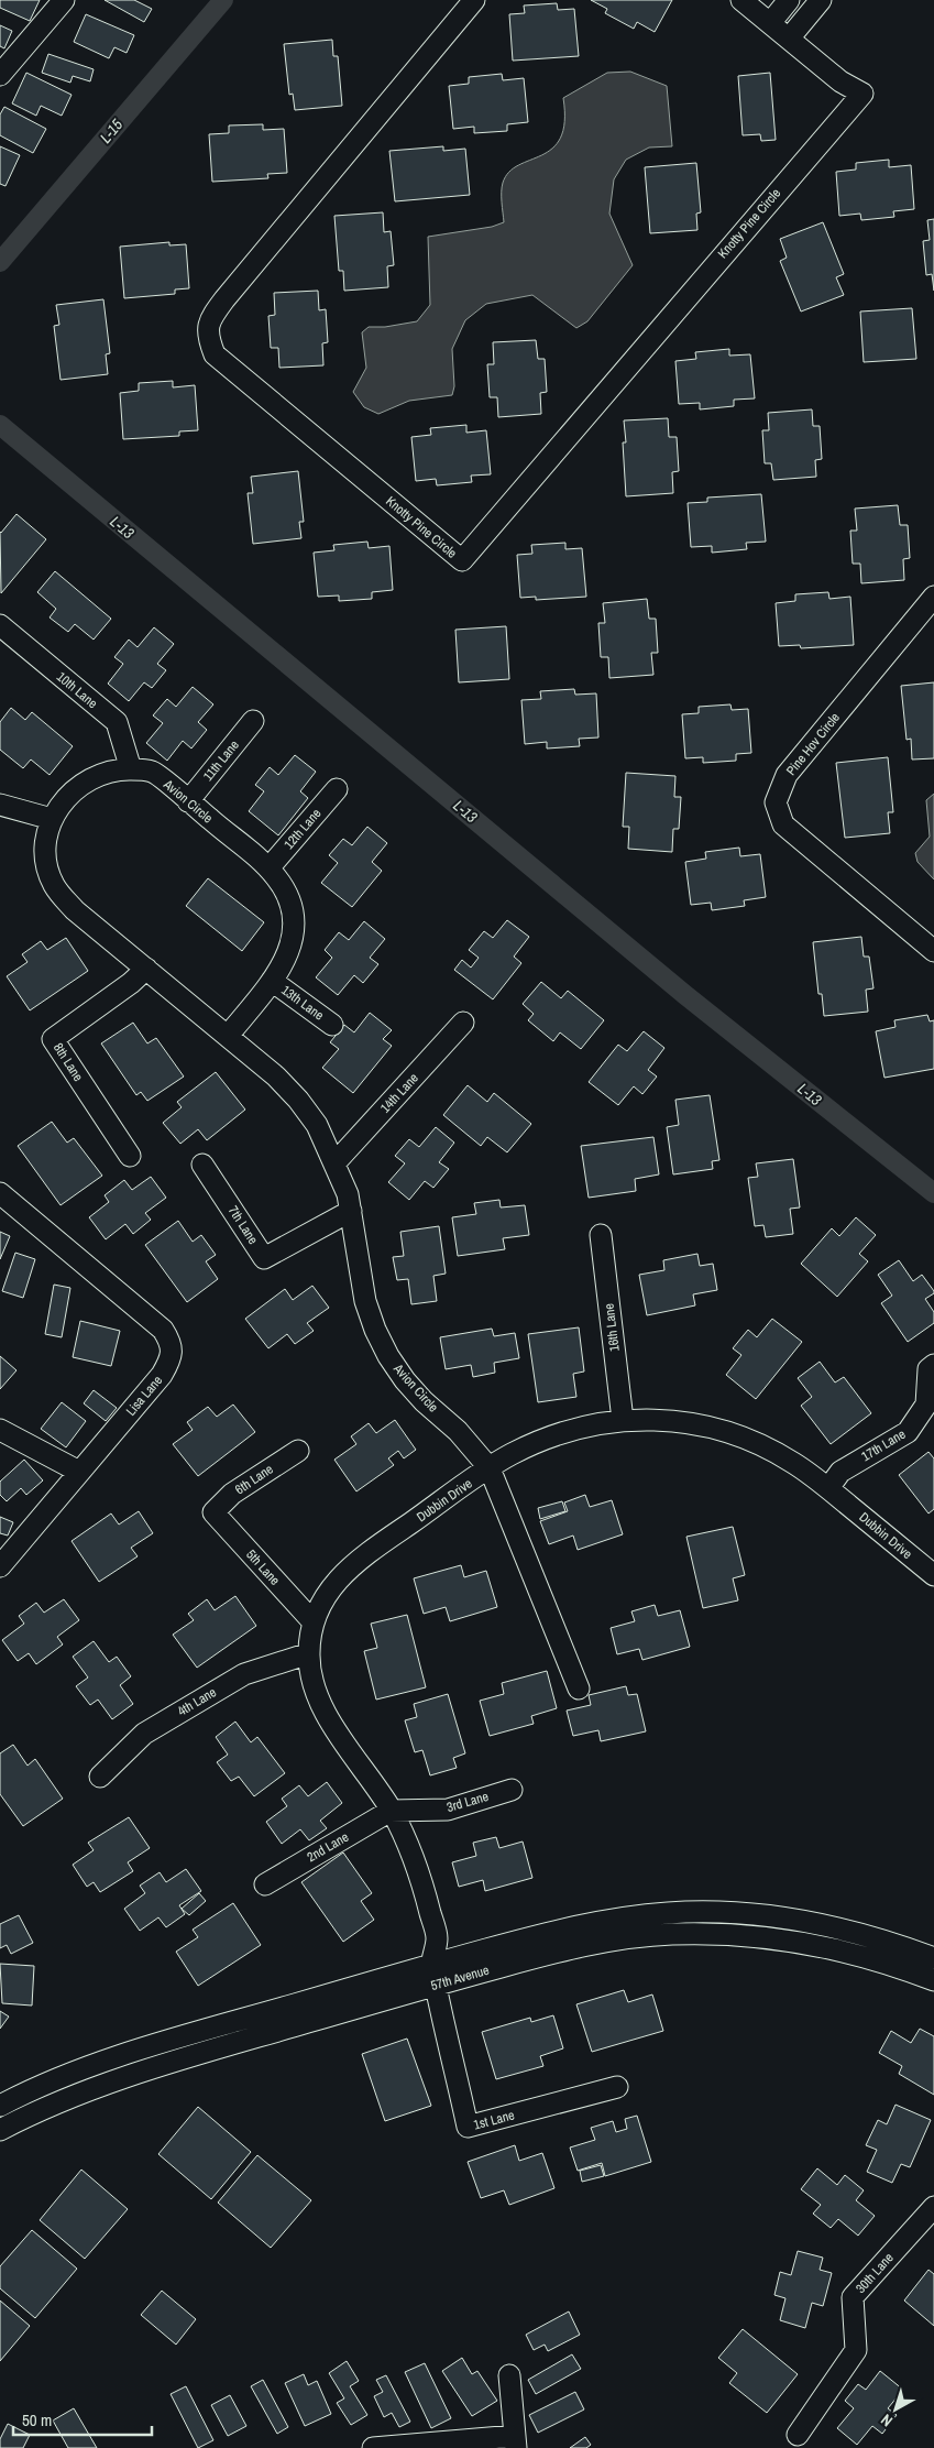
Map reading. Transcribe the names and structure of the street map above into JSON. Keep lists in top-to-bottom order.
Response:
{
  "streets": {
    "street": [
      "Knotty Pine Circle",
      "10th Lane",
      "Pine Hov Circle",
      "11th Lane",
      "Avion Circle",
      "12th Lane",
      "13th Lane",
      "8th Lane",
      "14th Lane",
      "7th Lane",
      "16th Lane",
      "Lisa Lane",
      "17th Lane",
      "6th Lane",
      "Dubbin Drive",
      "5th Lane",
      "4th Lane",
      "3rd Lane",
      "2nd Lane",
      "57th Avenue",
      "1st Lane",
      "30th Lane"
    ]
  },
  "crossings": [
    ["10th Lane", "Avion Circle"],
    ["11th Lane", "Avion Circle"],
    ["Avion Circle", "12th Lane"],
    ["Avion Circle", "13th Lane"],
    ["Avion Circle", "8th Lane"],
    ["Avion Circle", "14th Lane"],
    ["Avion Circle", "7th Lane"],
    ["Avion Circle", "Dubbin Drive"],
    ["16th Lane", "Dubbin Drive"],
    ["17th Lane", "Dubbin Drive"],
    ["6th Lane", "5th Lane"],
    ["Dubbin Drive", "5th Lane"],
    ["Dubbin Drive", "4th Lane"],
    ["Dubbin Drive", "3rd Lane"],
    ["Dubbin Drive", "2nd Lane"],
    ["Dubbin Drive", "57th Avenue"],
    ["Dubbin Drive", "1st Lane"],
    ["3rd Lane", "2nd Lane"],
    ["57th Avenue", "1st Lane"]
  ],
  "water": ["L-15", "L-13"],
  "scale_bar": "50 m",
  "north": "bottom left"
}
